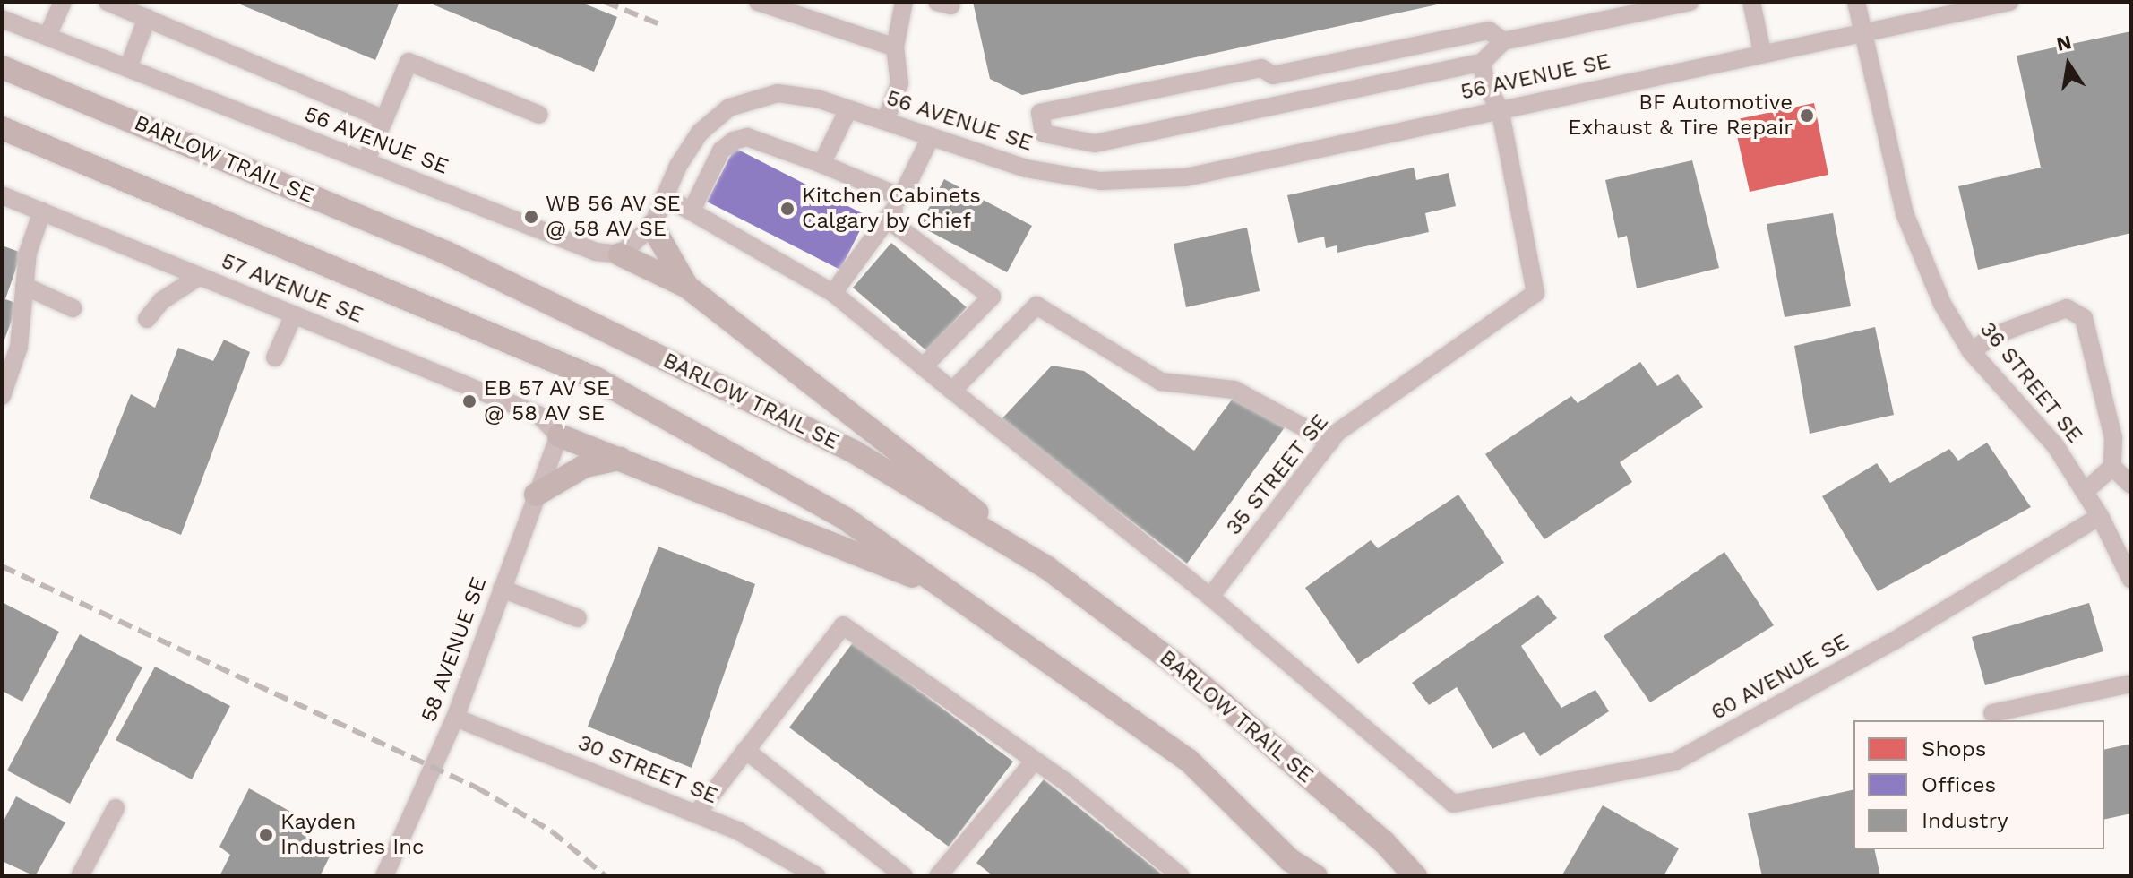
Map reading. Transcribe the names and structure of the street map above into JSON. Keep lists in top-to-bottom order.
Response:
{
  "streets": {
    "main road": ["BARLOW TRAIL SE"],
    "street": [
      "56 AVENUE SE",
      "57 AVENUE SE",
      "36 STREET SE",
      "35 STREET SE",
      "58 AVENUE SE",
      "60 AVENUE SE",
      "30 STREET SE"
    ]
  },
  "crossings": [
    ["56 AVENUE SE", "36 STREET SE"],
    ["56 AVENUE SE", "35 STREET SE"],
    ["57 AVENUE SE", "58 AVENUE SE"],
    ["36 STREET SE", "60 AVENUE SE"],
    ["35 STREET SE", "60 AVENUE SE"],
    ["58 AVENUE SE", "30 STREET SE"]
  ],
  "places": [
    "BF Automotive Exhaust & Tire Repair",
    "Kitchen Cabinets Calgary by Chief",
    "WB 56 AV SE @ 58 AV SE",
    "EB 57 AV SE @ 58 AV SE",
    "Kayden Industries Inc"
  ],
  "legend": ["Shops", "Offices", "Industry"],
  "north": "top"
}
